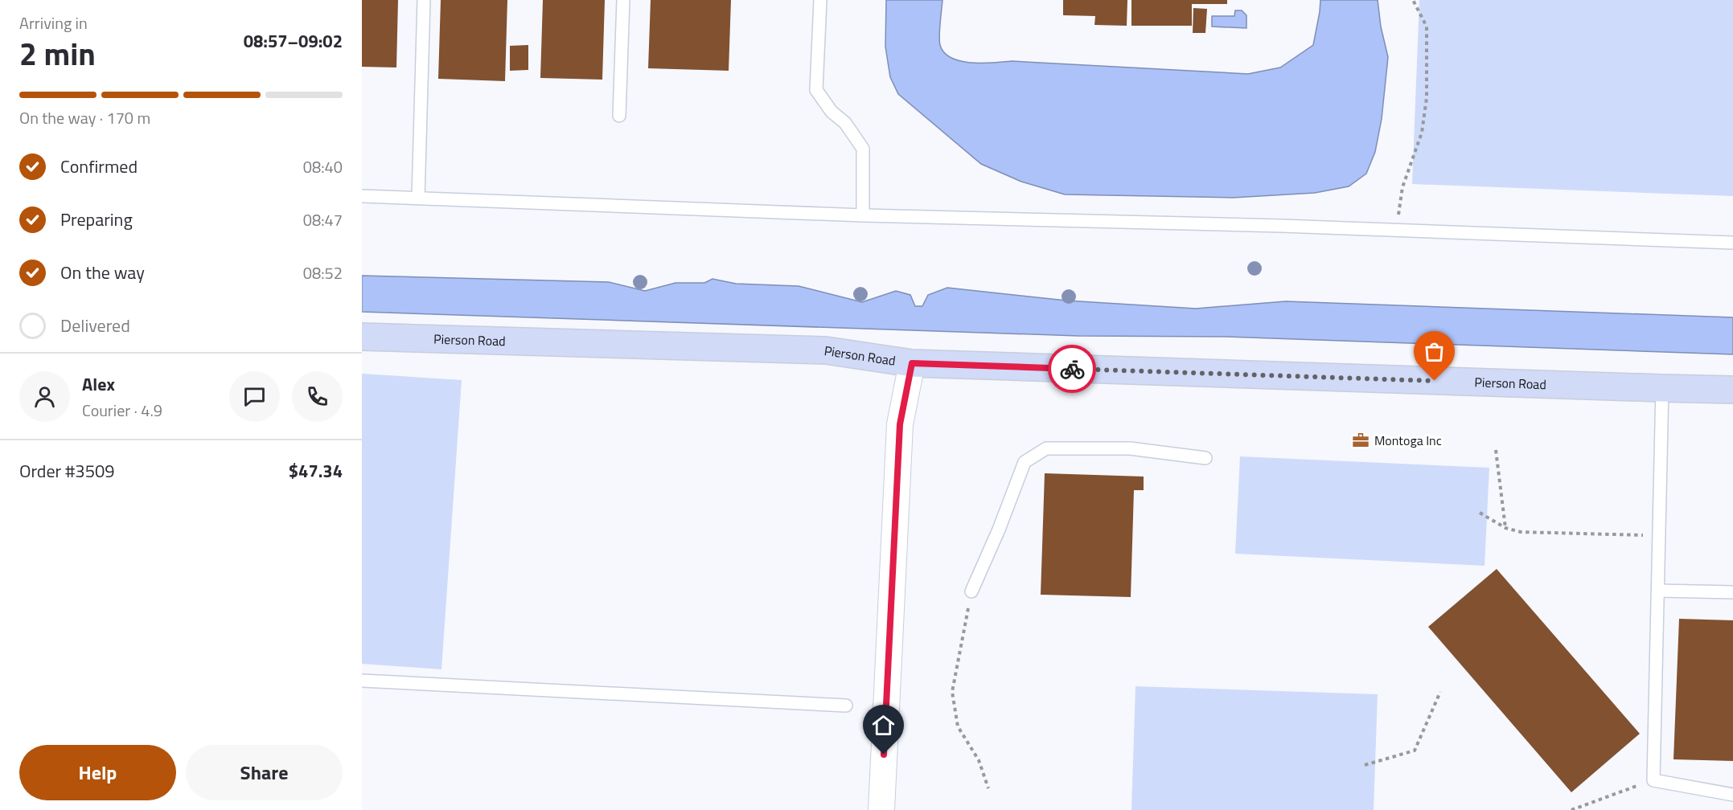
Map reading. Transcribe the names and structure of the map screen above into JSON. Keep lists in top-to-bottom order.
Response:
{
  "streets": {
    "street": ["Pierson Road"]
  },
  "places": {
    "office": ["Montoga Inc"]
  },
  "page": {
    "heading": ["2 min", "Arriving in", "08:57–09:02"],
    "panel": [
      "Alex",
      "Courier · 4.9",
      "Order #3509",
      "$47.34"
    ],
    "bar": "On the way · 170 m",
    "list": [
      ["Confirmed", "08:40"],
      ["Preparing", "08:47"],
      ["On the way", "08:52"],
      "Delivered"
    ],
    "buttons": ["Help", "Share"]
  }
}
